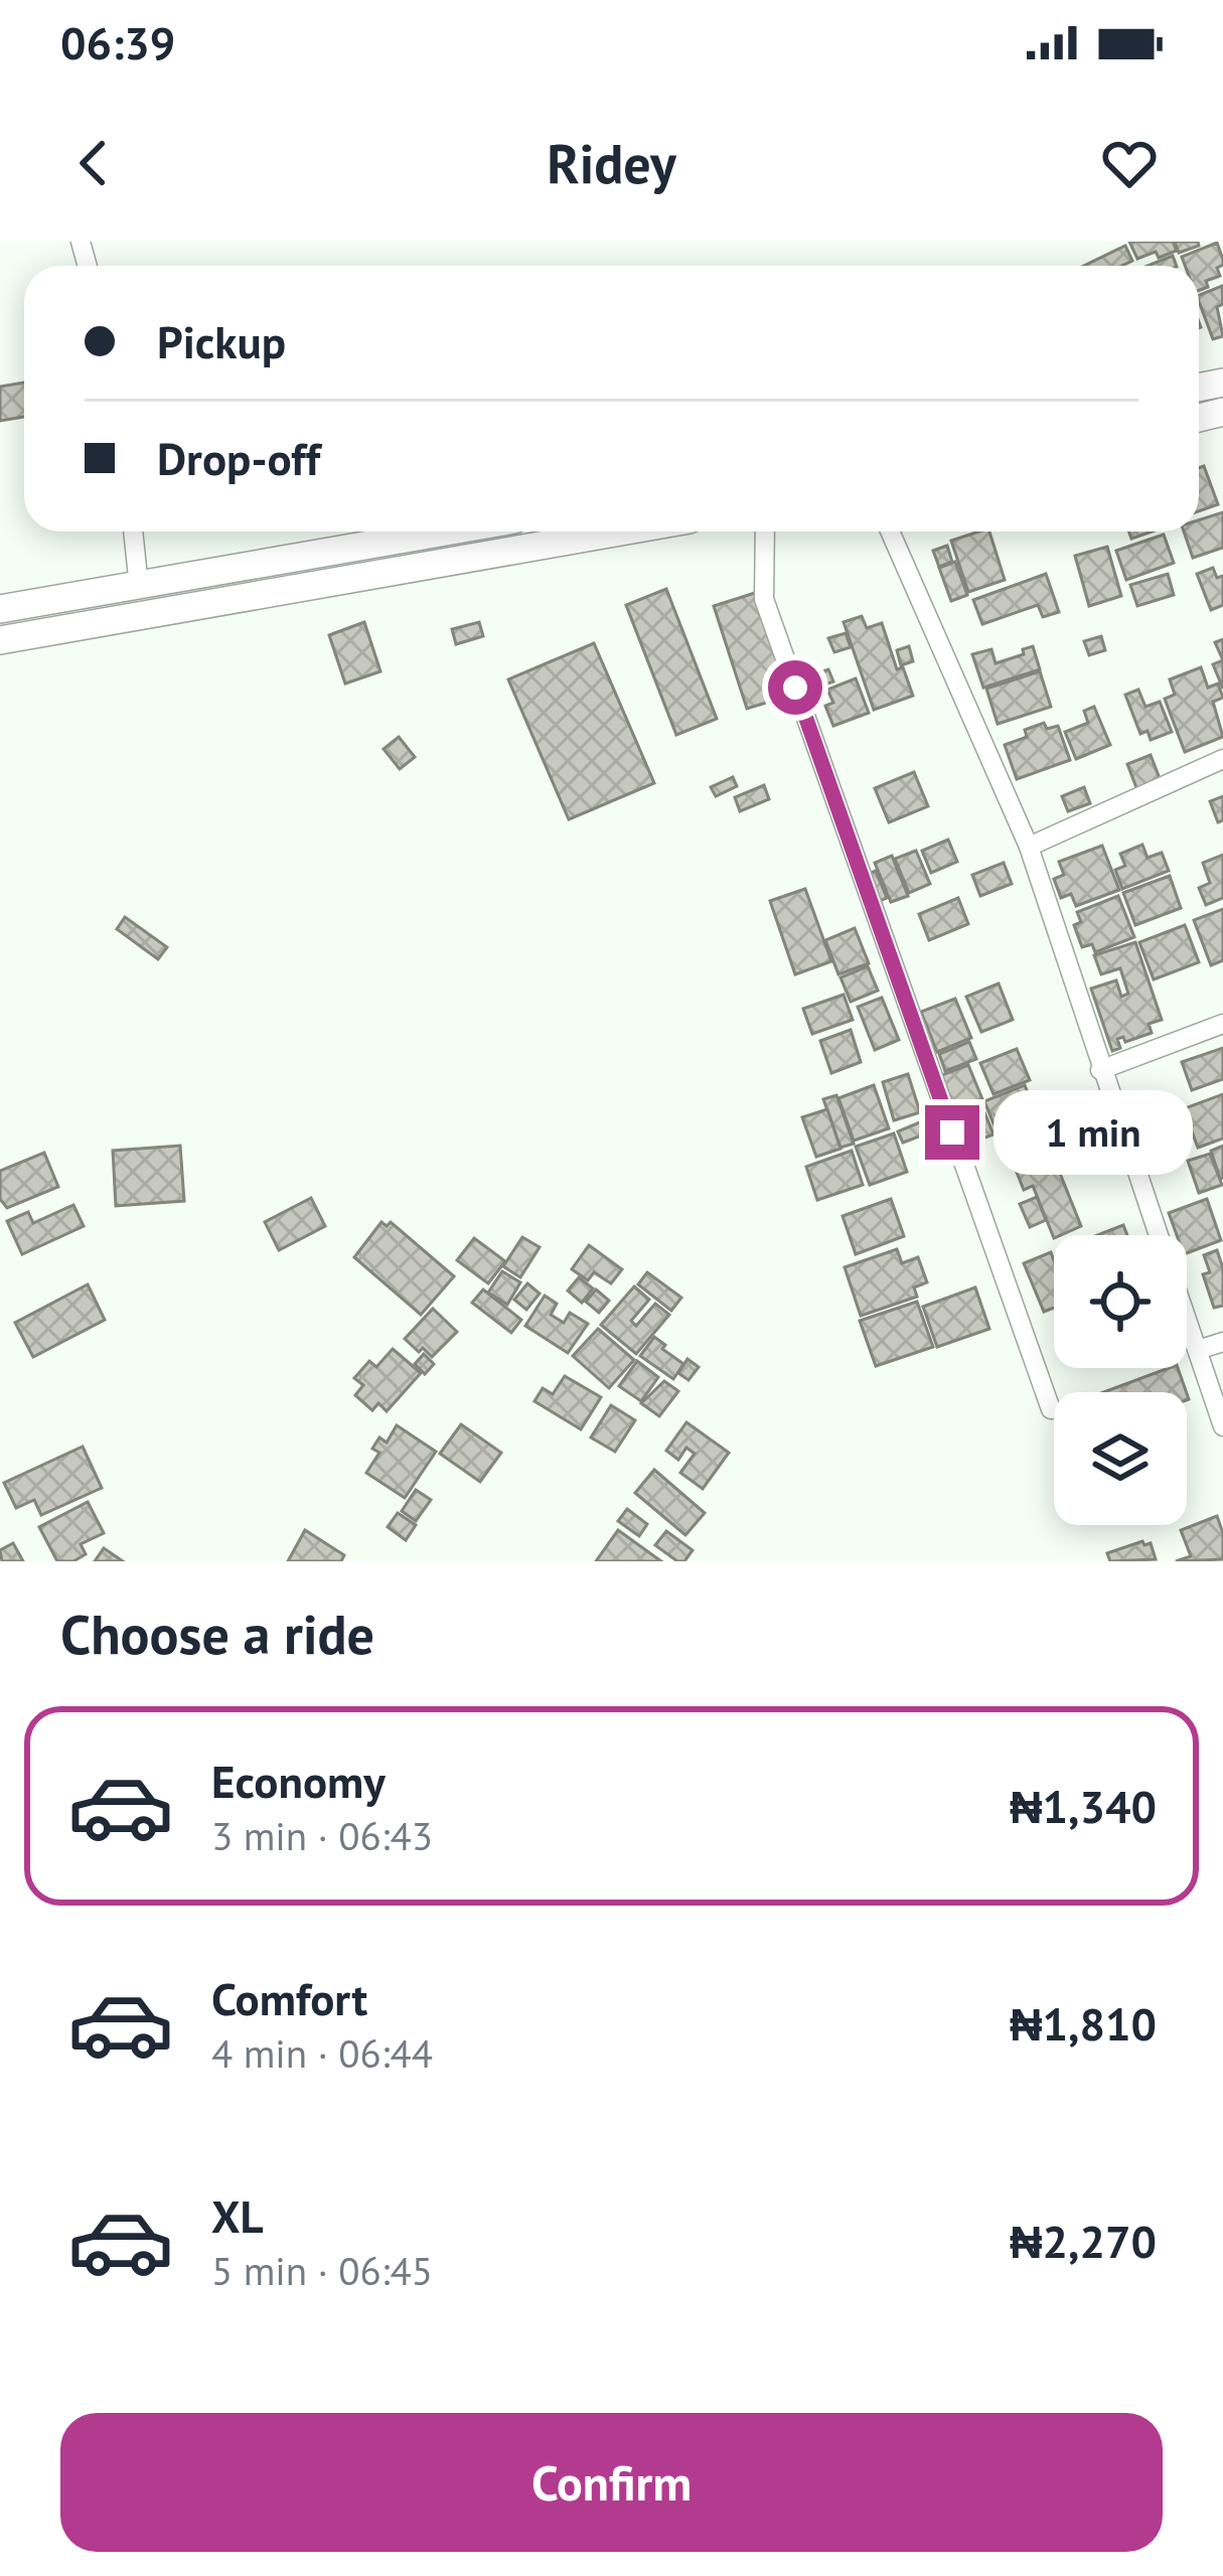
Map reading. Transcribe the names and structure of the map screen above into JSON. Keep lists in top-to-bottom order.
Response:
{
  "page": {
    "status": "06:39",
    "header": "Ridey",
    "banner": ["Pickup", "Drop-off"],
    "bubble": "1 min",
    "heading": "Choose a ride",
    "list": [
      {
        "name": "Economy",
        "note": "3 min · 06:43",
        "value": "₦1,340"
      },
      {
        "name": "Comfort",
        "note": "4 min · 06:44",
        "value": "₦1,810"
      },
      {
        "name": "XL",
        "note": "5 min · 06:45",
        "value": "₦2,270"
      }
    ],
    "buttons": "Confirm"
  }
}
